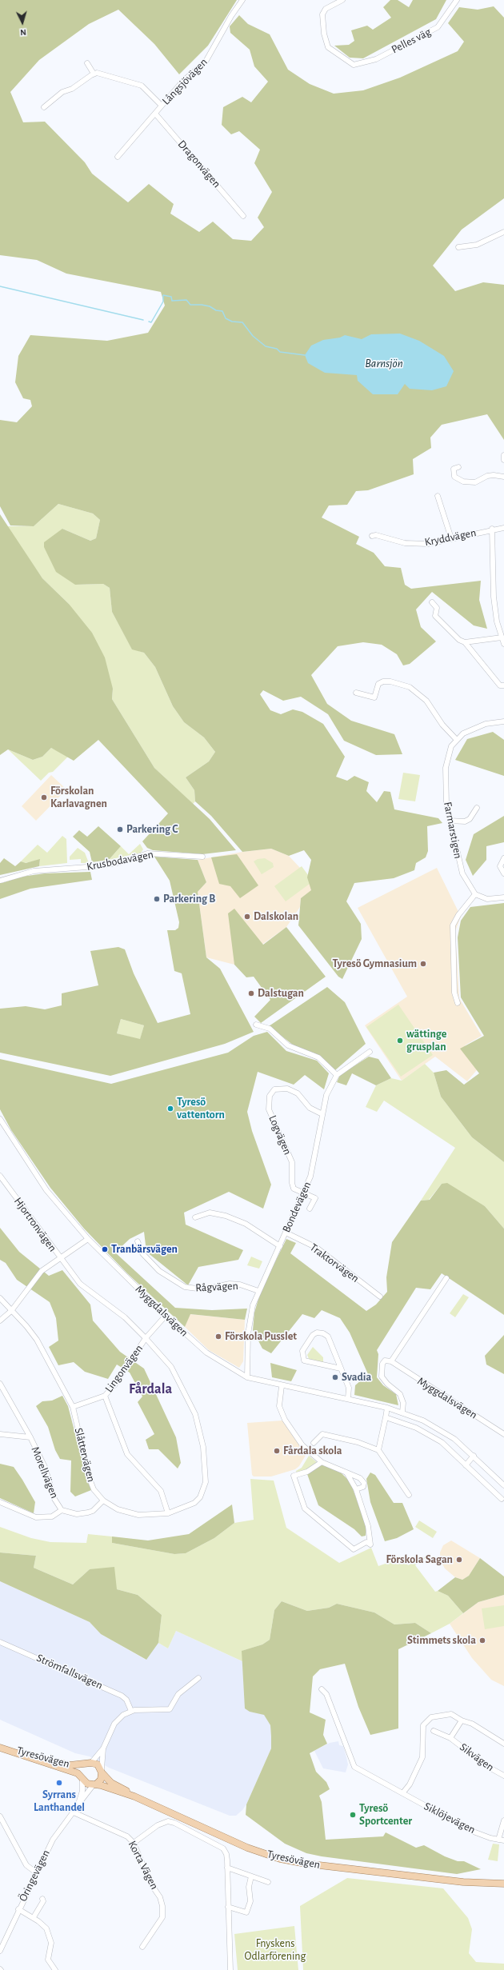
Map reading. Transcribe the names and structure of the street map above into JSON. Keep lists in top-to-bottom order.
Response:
{
  "streets": {
    "main road": ["Tyresövägen"],
    "street": [
      "Pelles väg",
      "Långsjövägen",
      "Dragonvägen",
      "Kryddvägen",
      "Farmarstigen",
      "Krusbodavägen",
      "Logvägen",
      "Bondevägen",
      "Hjortronvägen",
      "Traktorvägen",
      "Rågvägen",
      "Myggdalsvägen",
      "Lingonvägen",
      "Slåttervägen",
      "Morellvägen",
      "Strömfallsvägen",
      "Sikvägen",
      "Siklöjevägen",
      "Korta Vägen",
      "Öringevägen"
    ]
  },
  "crossings": [
    ["Långsjövägen", "Dragonvägen"],
    ["Logvägen", "Bondevägen"],
    ["Bondevägen", "Traktorvägen"],
    ["Bondevägen", "Rågvägen"],
    ["Bondevägen", "Myggdalsvägen"],
    ["Hjortronvägen", "Slåttervägen"],
    ["Myggdalsvägen", "Lingonvägen"],
    ["Lingonvägen", "Slåttervägen"],
    ["Slåttervägen", "Morellvägen"],
    ["Tyresövägen", "Öringevägen"],
    ["Korta Vägen", "Öringevägen"]
  ],
  "districts": ["Fårdala"],
  "water": ["Barnsjön"],
  "parks": ["Fnyskens Odlarförening"],
  "places": [
    "Förskolan Karlavagnen",
    "Parkering C",
    "Parkering B",
    "Dalskolan",
    "Tyresö Gymnasium",
    "Dalstugan",
    "wättinge grusplan",
    "Tyresö vattentorn",
    "Tranbärsvägen",
    "Förskola Pusslet",
    "Svadia",
    "Fårdala skola",
    "Förskola Sagan",
    "Stimmets skola",
    "Syrrans Lanthandel",
    "Tyresö Sportcenter"
  ],
  "north": "bottom"
}
